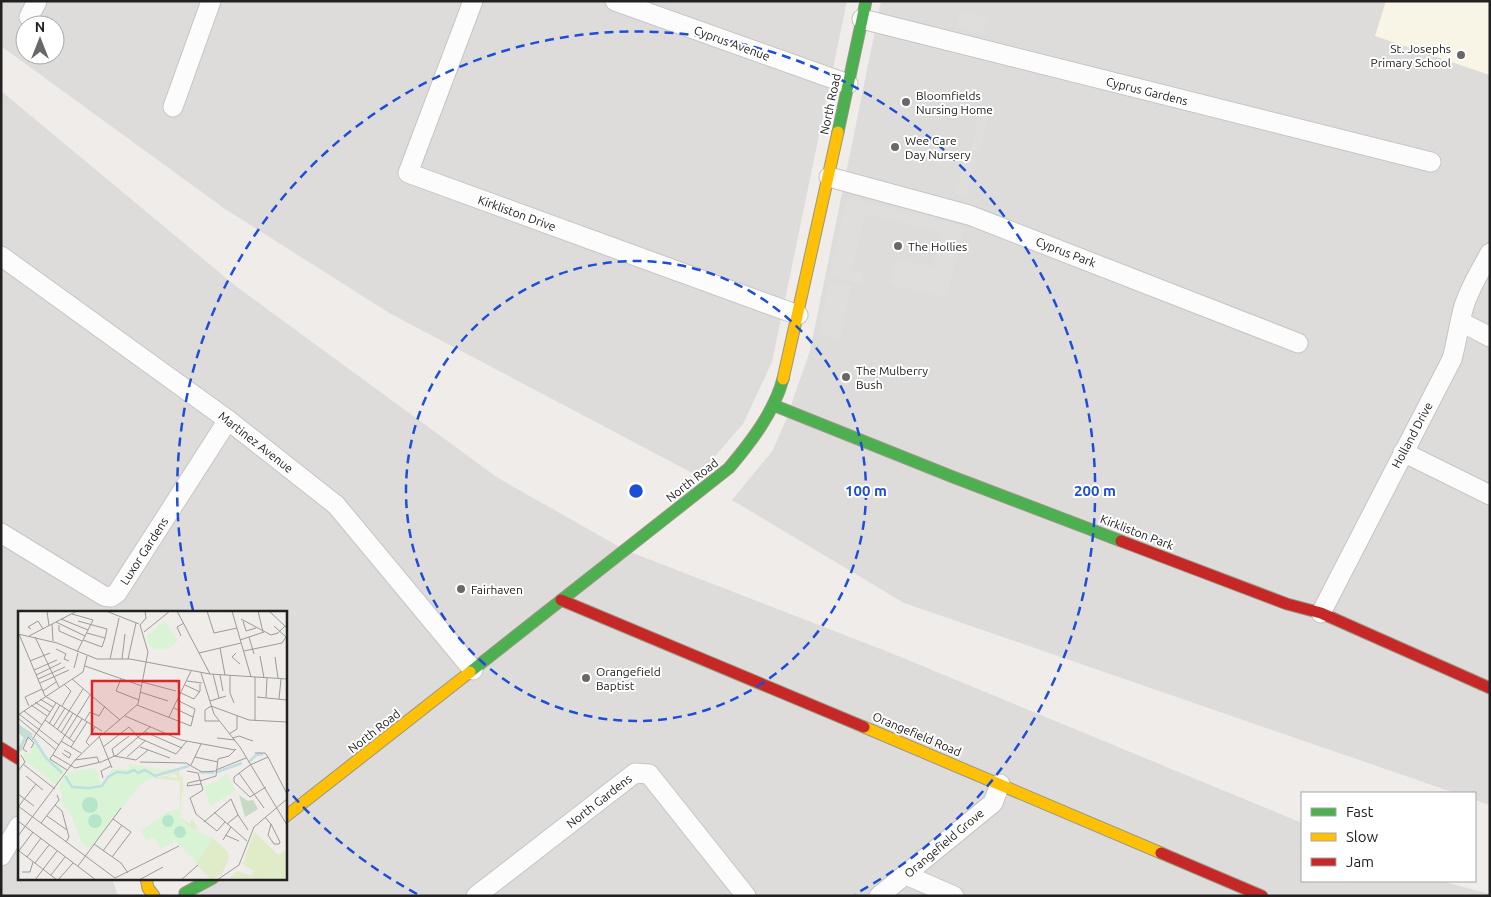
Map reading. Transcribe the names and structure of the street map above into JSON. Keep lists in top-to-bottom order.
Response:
{
  "streets": {
    "street": [
      "Cyprus Avenue",
      "Cyprus Gardens",
      "North Road",
      "Kirkliston Drive",
      "Cyprus Park",
      "Holland Drive",
      "Martinez Avenue",
      "Kirkliston Park",
      "Luxor Gardens",
      "Orangefield Road",
      "North Gardens",
      "Orangefield Grove"
    ]
  },
  "crossings": [
    ["Cyprus Avenue", "North Road"],
    ["Cyprus Gardens", "North Road"],
    ["North Road", "Kirkliston Drive"],
    ["North Road", "Cyprus Park"],
    ["North Road", "Martinez Avenue"],
    ["North Road", "Kirkliston Park"],
    ["North Road", "Orangefield Road"],
    ["Holland Drive", "Kirkliston Park"],
    ["Martinez Avenue", "Luxor Gardens"],
    ["Orangefield Road", "Orangefield Grove"]
  ],
  "places": [
    "St. Josephs Primary School",
    "Bloomfields Nursing Home",
    "Wee Care Day Nursery",
    "The Hollies",
    "The Mulberry Bush",
    "Fairhaven",
    "Orangefield Baptist"
  ],
  "legend": ["Fast", "Slow", "Jam"],
  "north": "top",
  "rings": ["100 m", "200 m"]
}
